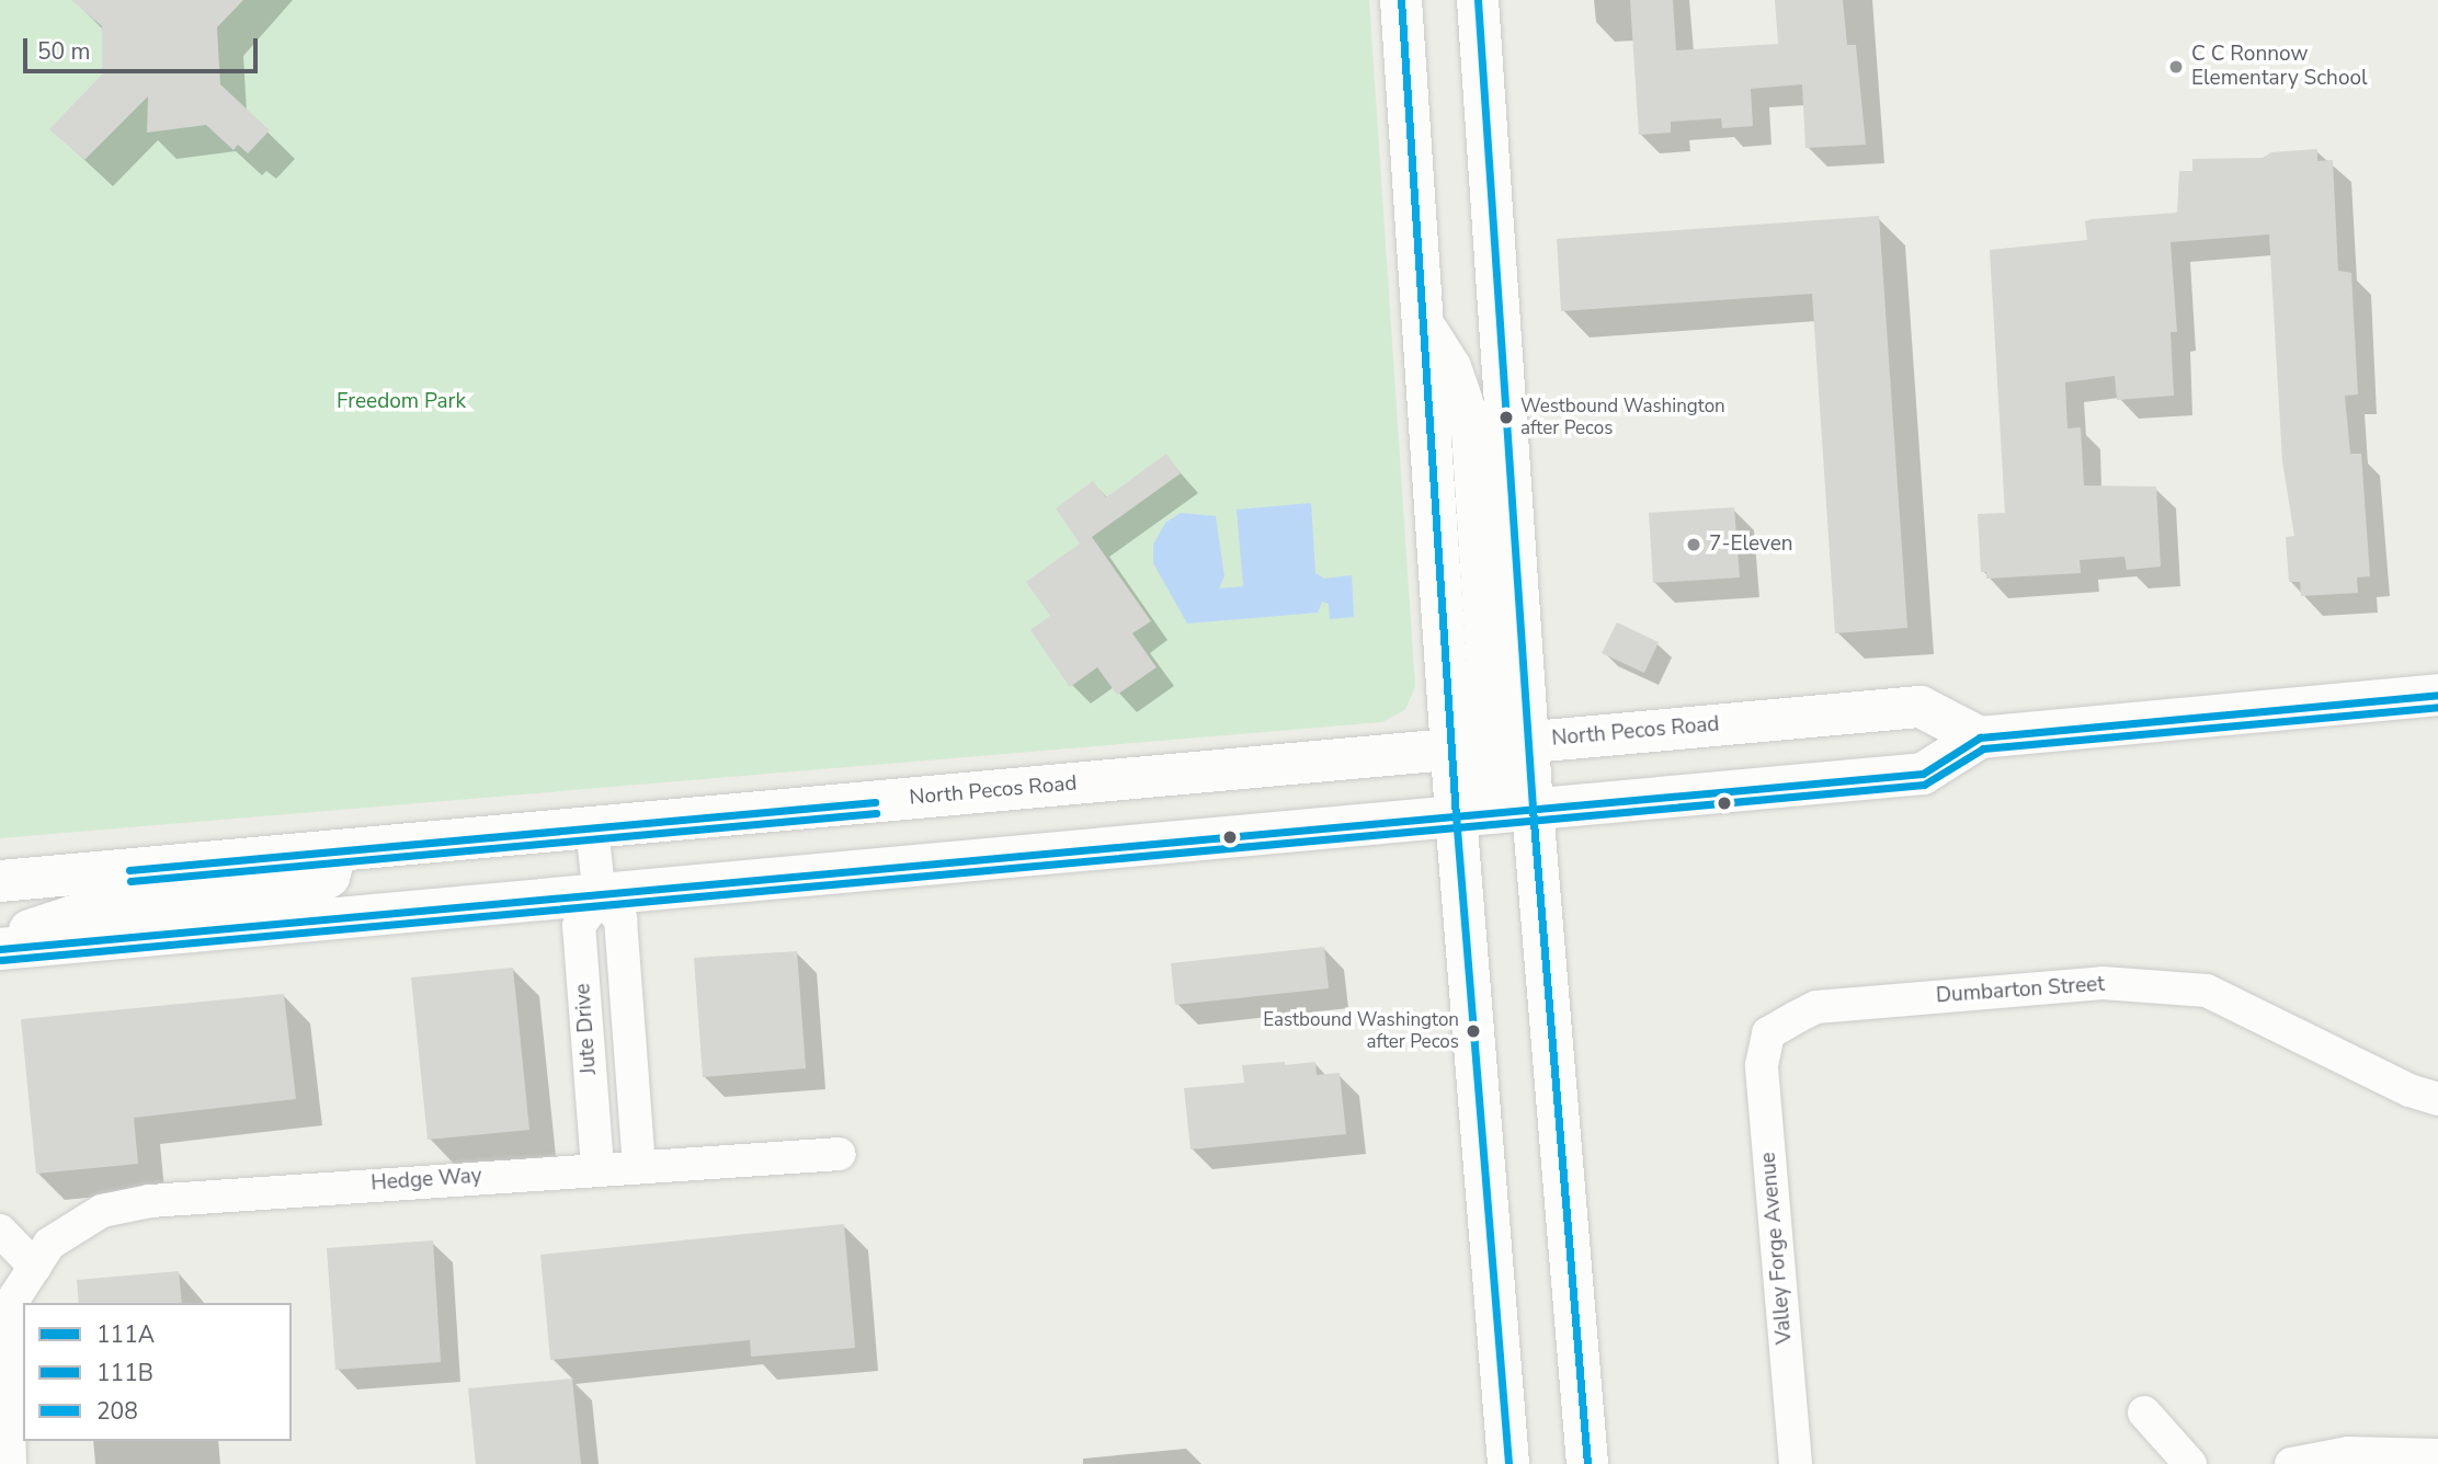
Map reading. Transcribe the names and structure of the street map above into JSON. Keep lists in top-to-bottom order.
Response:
{
  "streets": {
    "main road": ["North Pecos Road"],
    "street": [
      "Dumbarton Street",
      "Jute Drive",
      "Hedge Way",
      "Valley Forge Avenue"
    ]
  },
  "crossings": [
    ["North Pecos Road", "Jute Drive"],
    ["Dumbarton Street", "Valley Forge Avenue"],
    ["Jute Drive", "Hedge Way"]
  ],
  "parks": ["Freedom Park"],
  "places": [
    "C C Ronnow Elementary School",
    "Westbound Washington after Pecos",
    "7-Eleven",
    "Eastbound Washington after Pecos"
  ],
  "lines": ["transit line 208", "transit line 111A", "transit line 111B"],
  "legend": ["111A", "111B", "208"],
  "scale_bar": "50 m"
}
